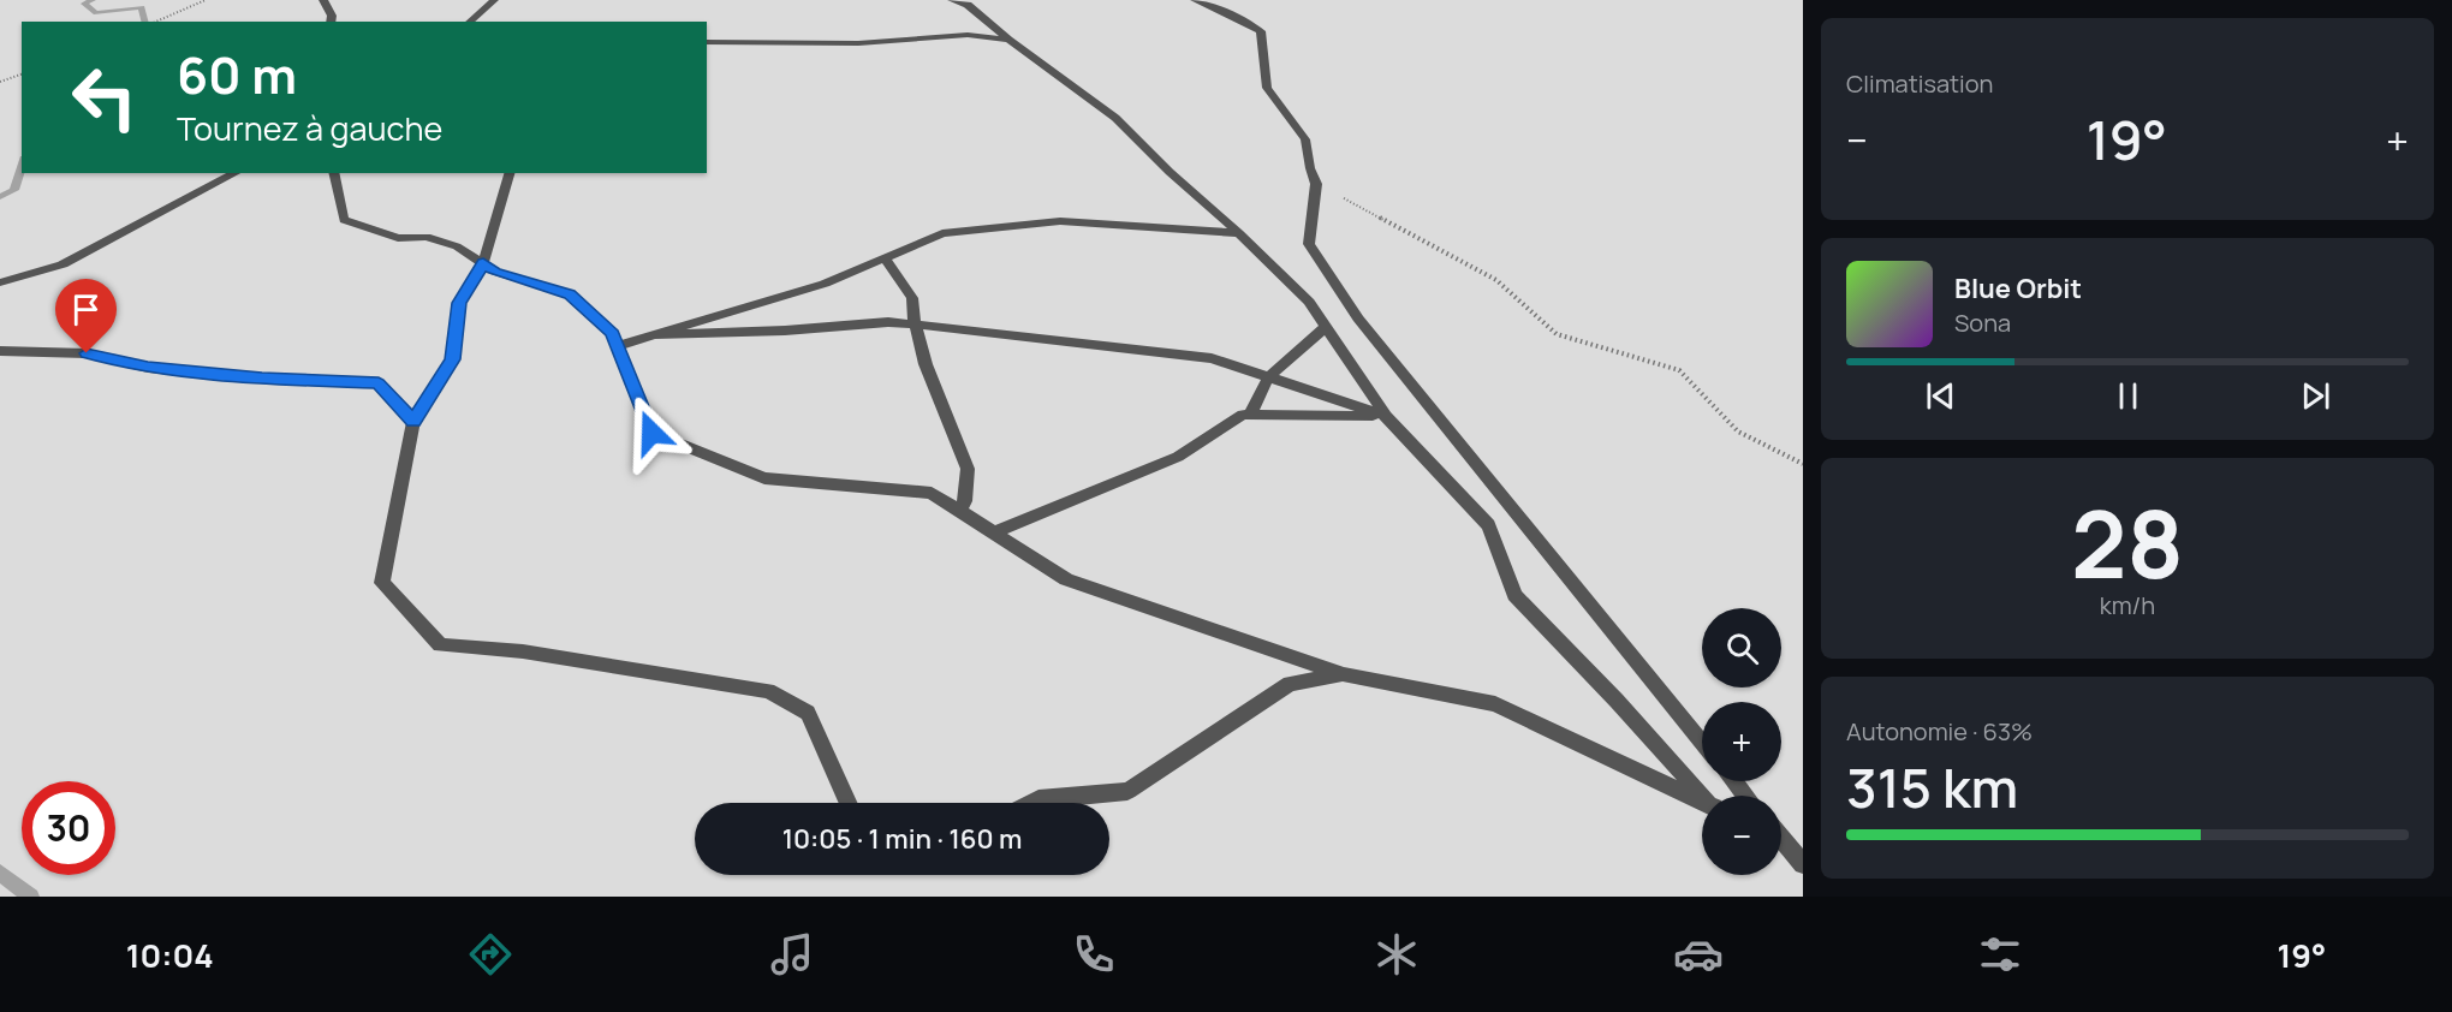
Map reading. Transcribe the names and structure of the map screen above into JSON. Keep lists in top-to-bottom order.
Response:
{
  "page": {
    "tile": [
      "Climatisation",
      ["28", "km/h"],
      ["Autonomie · 63%", "315 km"]
    ],
    "turn": ["60 m", "Tournez à gauche"],
    "heat": ["−", "19°", "+"],
    "song": ["Blue Orbit", "Sona"],
    "map_buttons": ["+", "−"],
    "limit": "30",
    "trip": "10:05 · 1 min · 160 m",
    "tabs": ["10:04", "19°"]
  }
}
